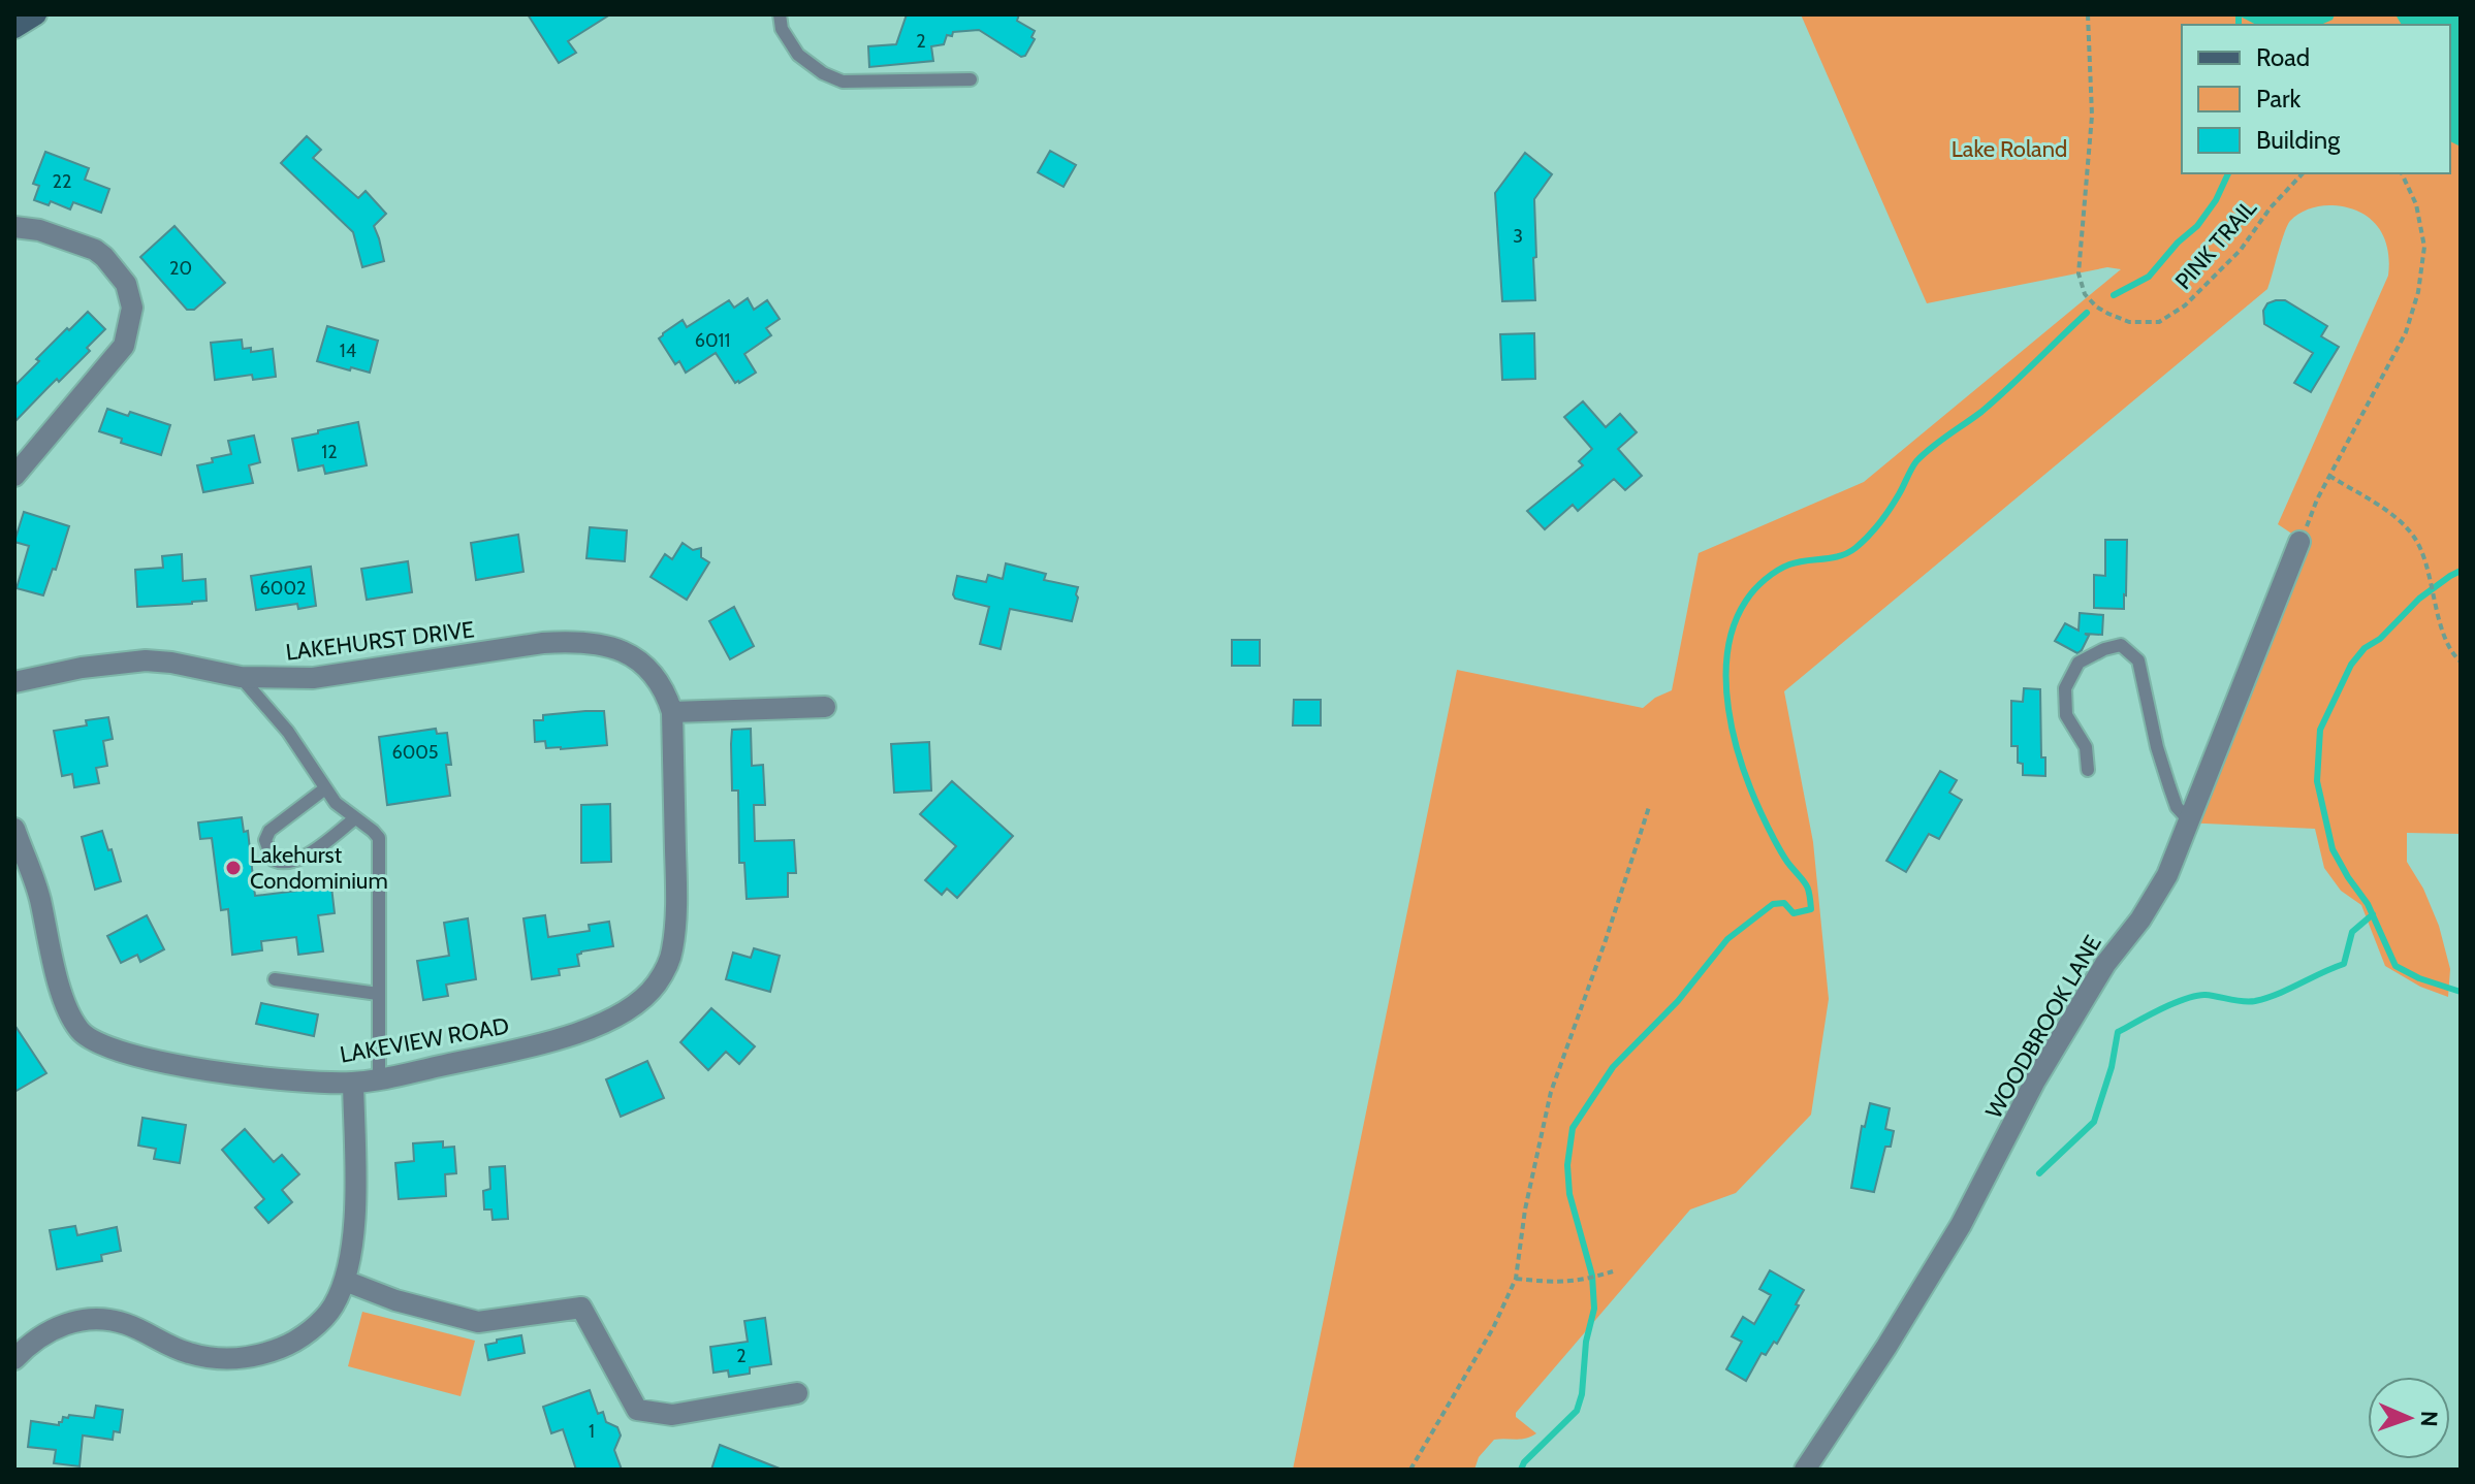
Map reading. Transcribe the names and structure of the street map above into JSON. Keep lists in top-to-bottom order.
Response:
{
  "streets": {
    "street": ["LAKEHURST DRIVE", "WOODBROOK LANE", "LAKEVIEW ROAD"],
    "path": ["PINK TRAIL"]
  },
  "crossings": [
    ["LAKEHURST DRIVE", "LAKEVIEW ROAD"]
  ],
  "parks": ["Lake Roland"],
  "places": ["Lakehurst Condominium"],
  "house_numbers": [
    "2",
    "22",
    "3",
    "20",
    "6011",
    "14",
    "12",
    "6002",
    "6005",
    "2",
    "1"
  ],
  "legend": ["Road", "Park", "Building"],
  "north": "right"
}
